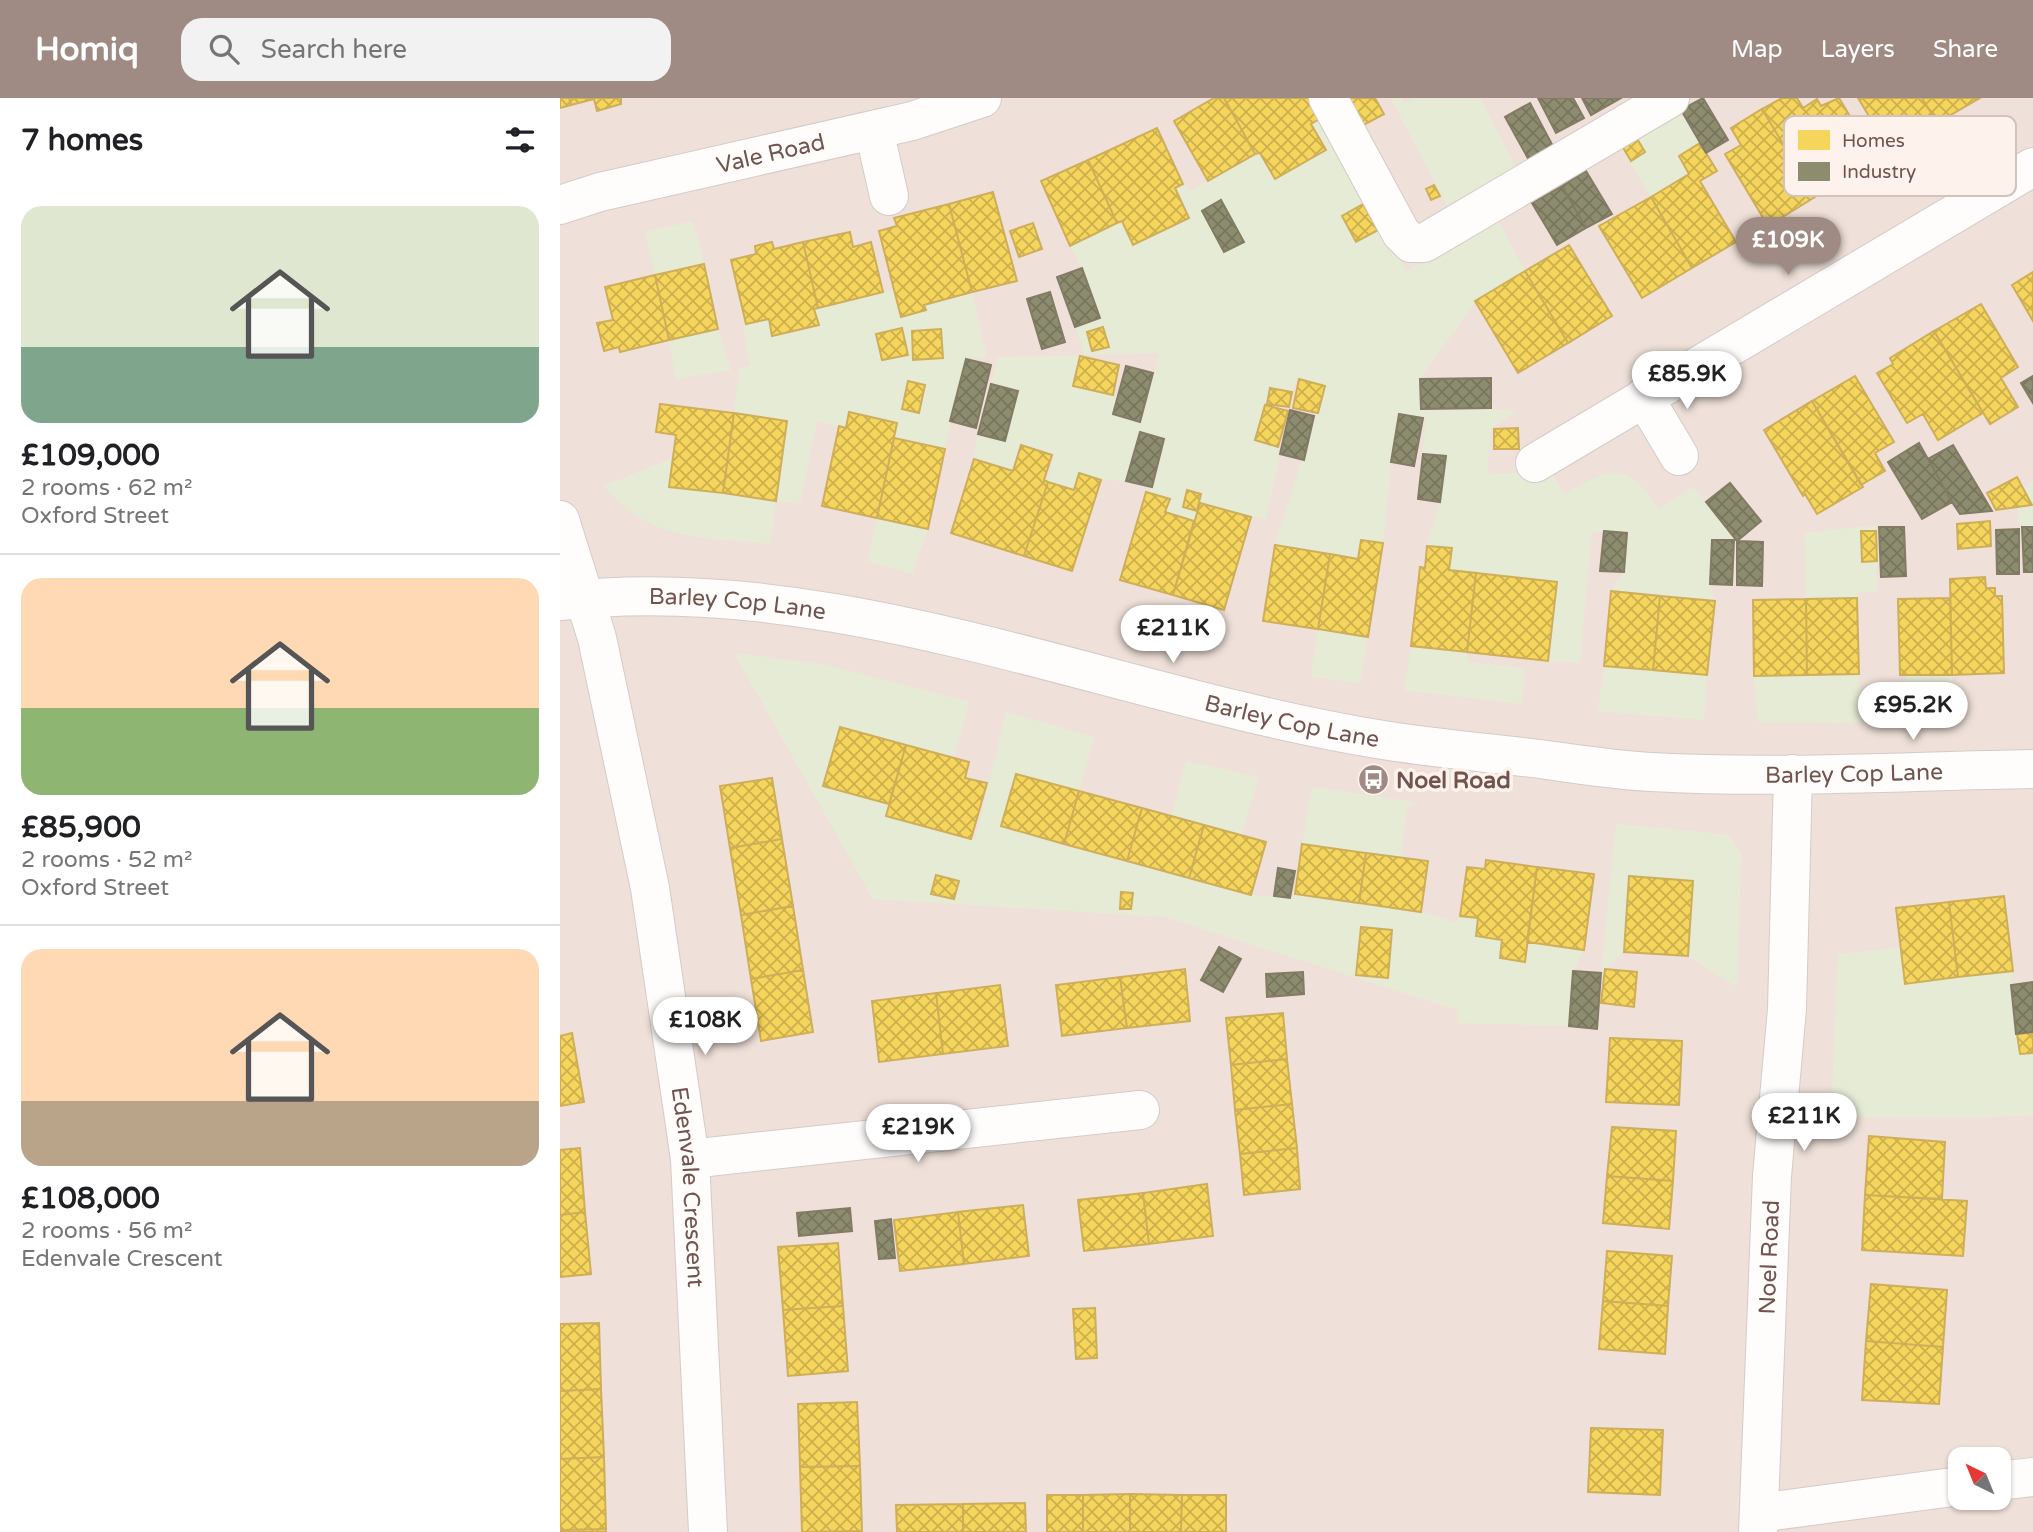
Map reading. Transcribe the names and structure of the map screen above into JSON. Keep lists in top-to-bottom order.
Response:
{
  "streets": {
    "street": [
      "Vale Road",
      "Barley Cop Lane",
      "Edenvale Crescent",
      "Noel Road"
    ]
  },
  "crossings": [
    ["Barley Cop Lane", "Edenvale Crescent"],
    ["Barley Cop Lane", "Noel Road"]
  ],
  "places": {
    "bus stop": ["Noel Road"]
  },
  "legend": ["Homes", "Industry"],
  "north": "top left",
  "page": {
    "header": "Homiq",
    "search": "Search here",
    "nav": ["Map", "Layers", "Share"],
    "heading": "7 homes",
    "list": [
      {
        "name": "£109,000",
        "note": "2 rooms · 62 m² · Oxford Street"
      },
      {
        "name": "£85,900",
        "note": "2 rooms · 52 m² · Oxford Street"
      },
      {
        "name": "£108,000",
        "note": "2 rooms · 56 m² · Edenvale Crescent"
      }
    ],
    "price": [
      "£109K",
      "£85.9K",
      "£211K",
      "£95.2K",
      "£108K",
      "£211K",
      "£219K"
    ]
  }
}
